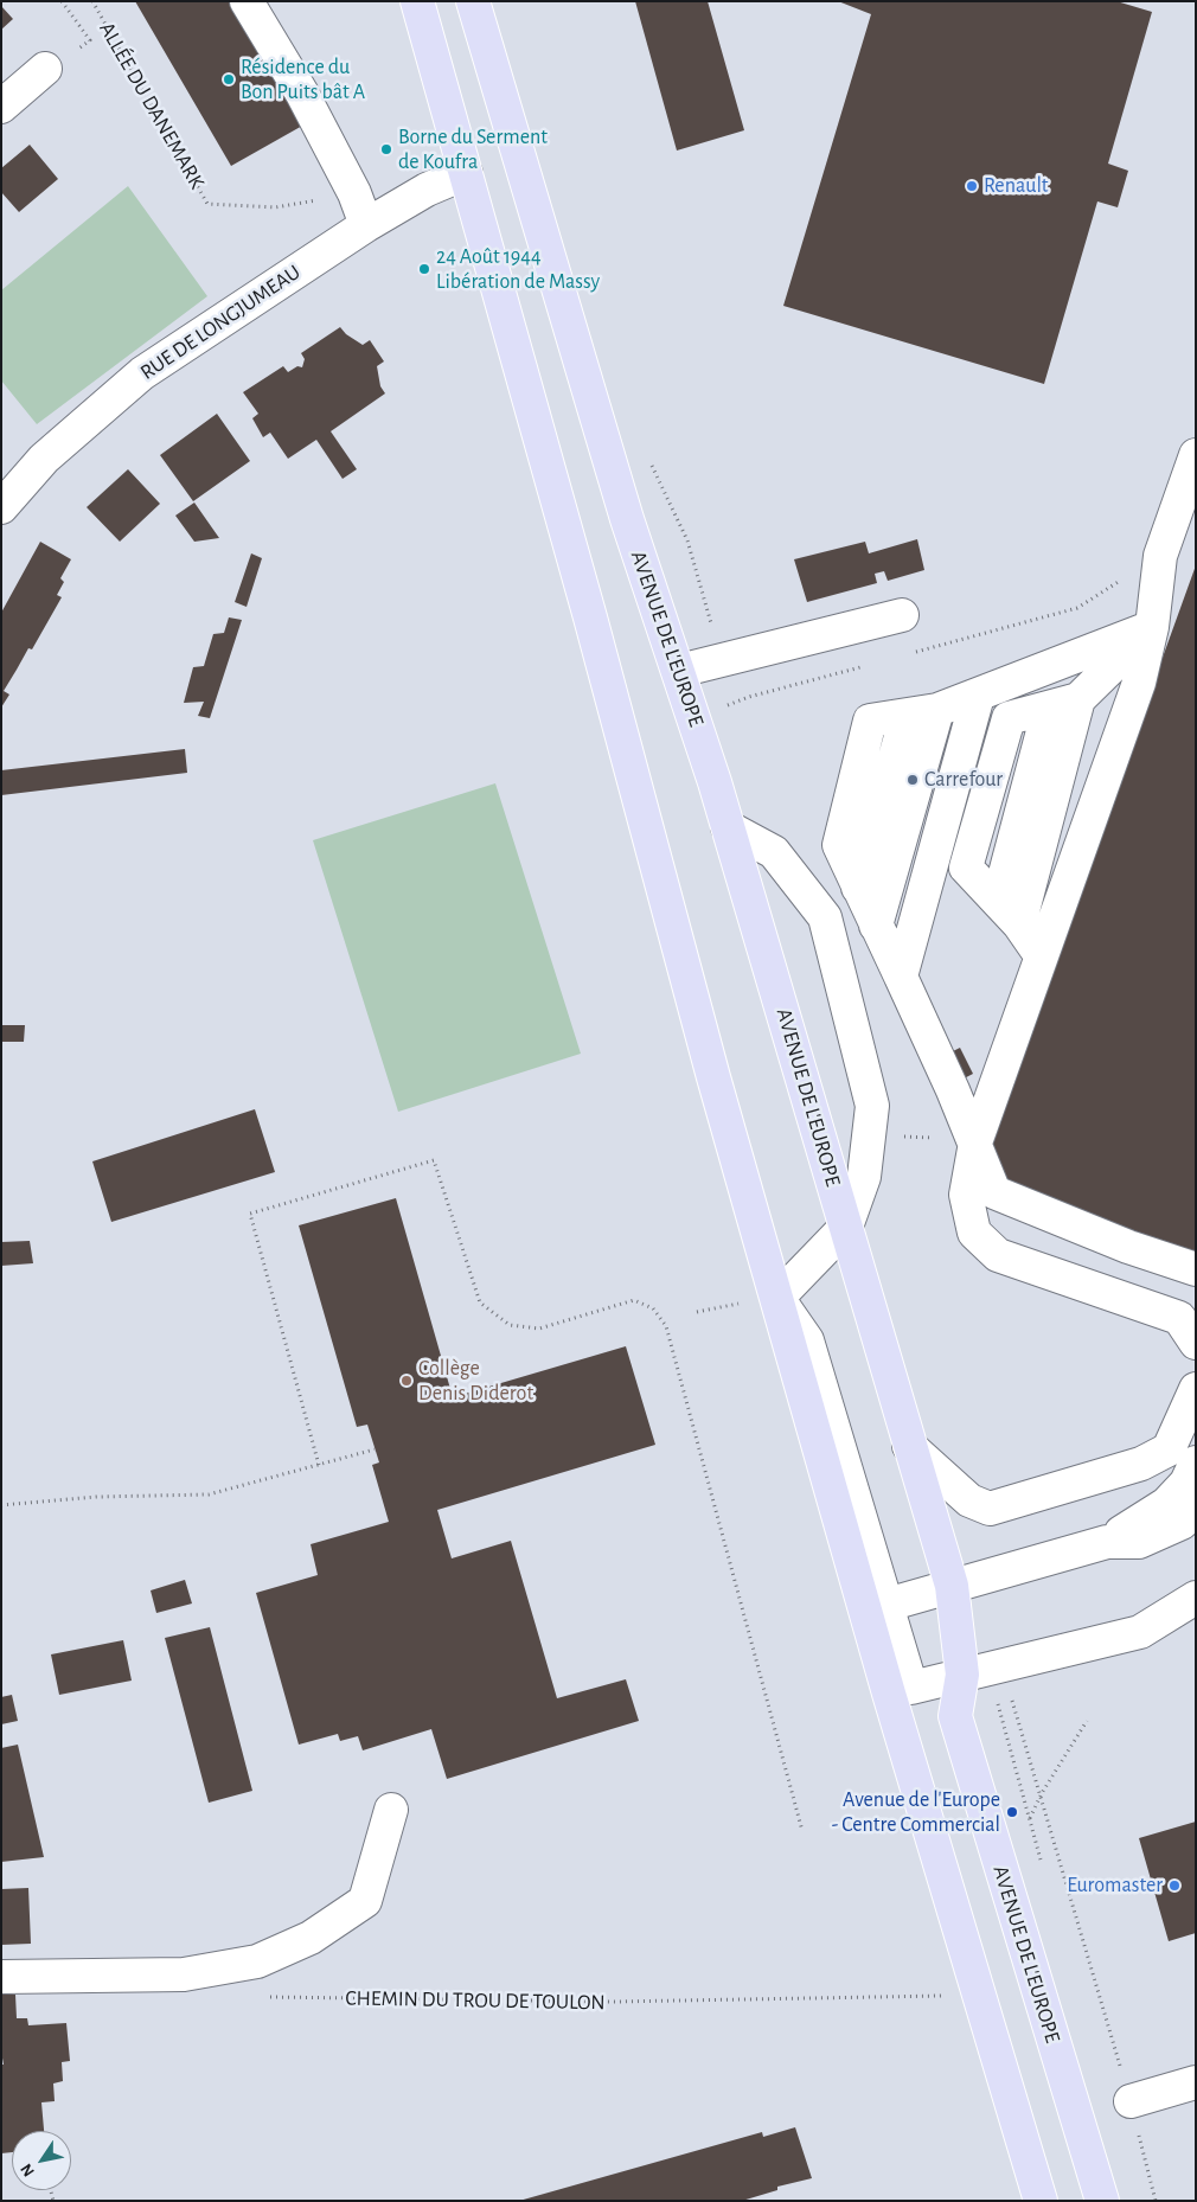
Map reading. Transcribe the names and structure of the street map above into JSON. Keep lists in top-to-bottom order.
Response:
{
  "streets": {
    "main road": ["AVENUE DE L'EUROPE"],
    "street": ["RUE DE LONGJUMEAU"],
    "path": ["ALLÉE DU DANEMARK", "CHEMIN DU TROU DE TOULON"]
  },
  "places": [
    "Résidence du Bon Puits bât A",
    "Borne du Serment de Koufra",
    "Renault",
    "24 Août 1944 Libération de Massy",
    "Carrefour",
    "Collège Denis Diderot",
    "Avenue de l'Europe - Centre Commercial",
    "Euromaster"
  ],
  "north": "bottom left"
}
